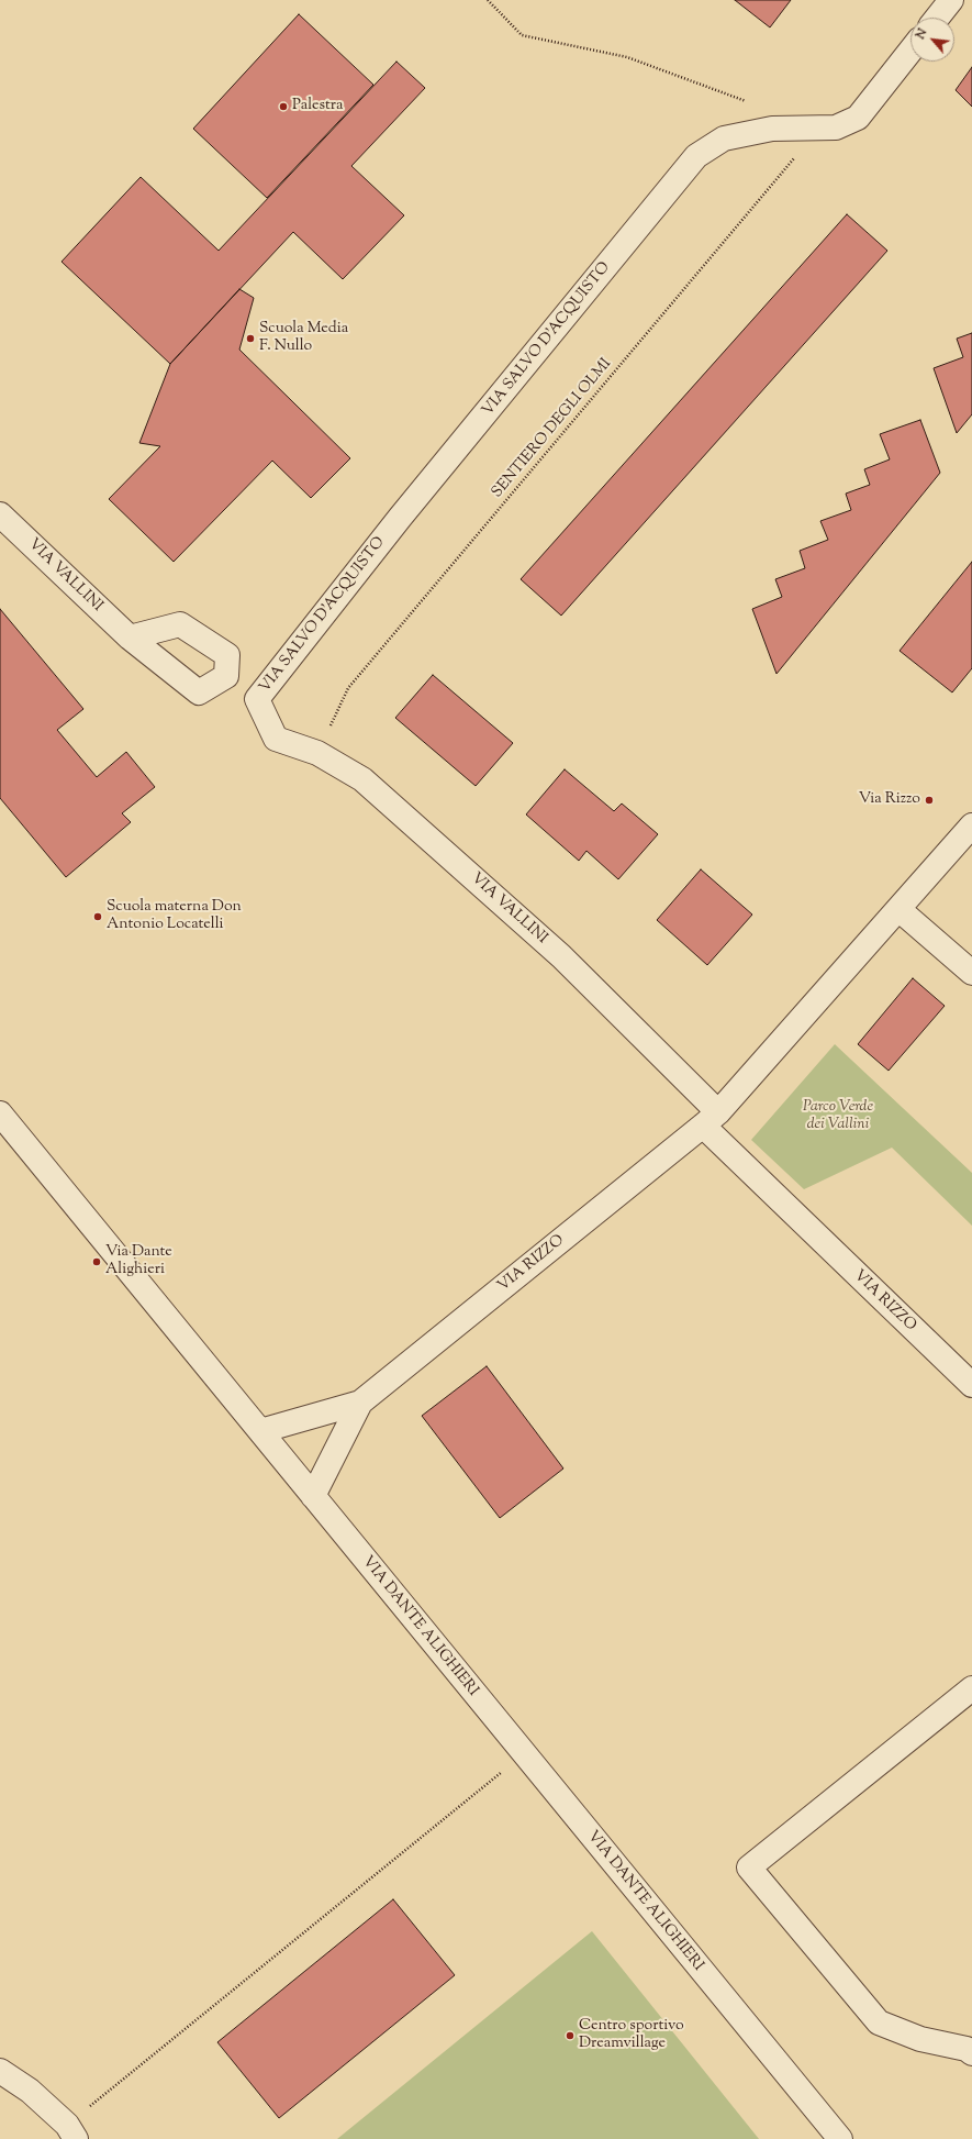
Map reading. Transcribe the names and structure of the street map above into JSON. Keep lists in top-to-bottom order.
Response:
{
  "streets": {
    "street": [
      "VIA SALVO D'ACQUISTO",
      "VIA VALLINI",
      "VIA RIZZO",
      "VIA DANTE ALIGHIERI"
    ],
    "path": ["SENTIERO DEGLI OLMI"]
  },
  "crossings": [
    ["VIA SALVO D'ACQUISTO", "SENTIERO DEGLI OLMI"],
    ["VIA SALVO D'ACQUISTO", "VIA VALLINI"],
    ["SENTIERO DEGLI OLMI", "VIA VALLINI"],
    ["VIA VALLINI", "VIA RIZZO"],
    ["VIA RIZZO", "VIA DANTE ALIGHIERI"]
  ],
  "parks": ["Parco Verde dei Vallini"],
  "places": [
    "Palestra",
    "Scuola Media F. Nullo",
    "Via Rizzo",
    "Scuola materna Don Antonio Locatelli",
    "Via Dante Alighieri",
    "Centro sportivo Dreamvillage"
  ],
  "north": "top left"
}
